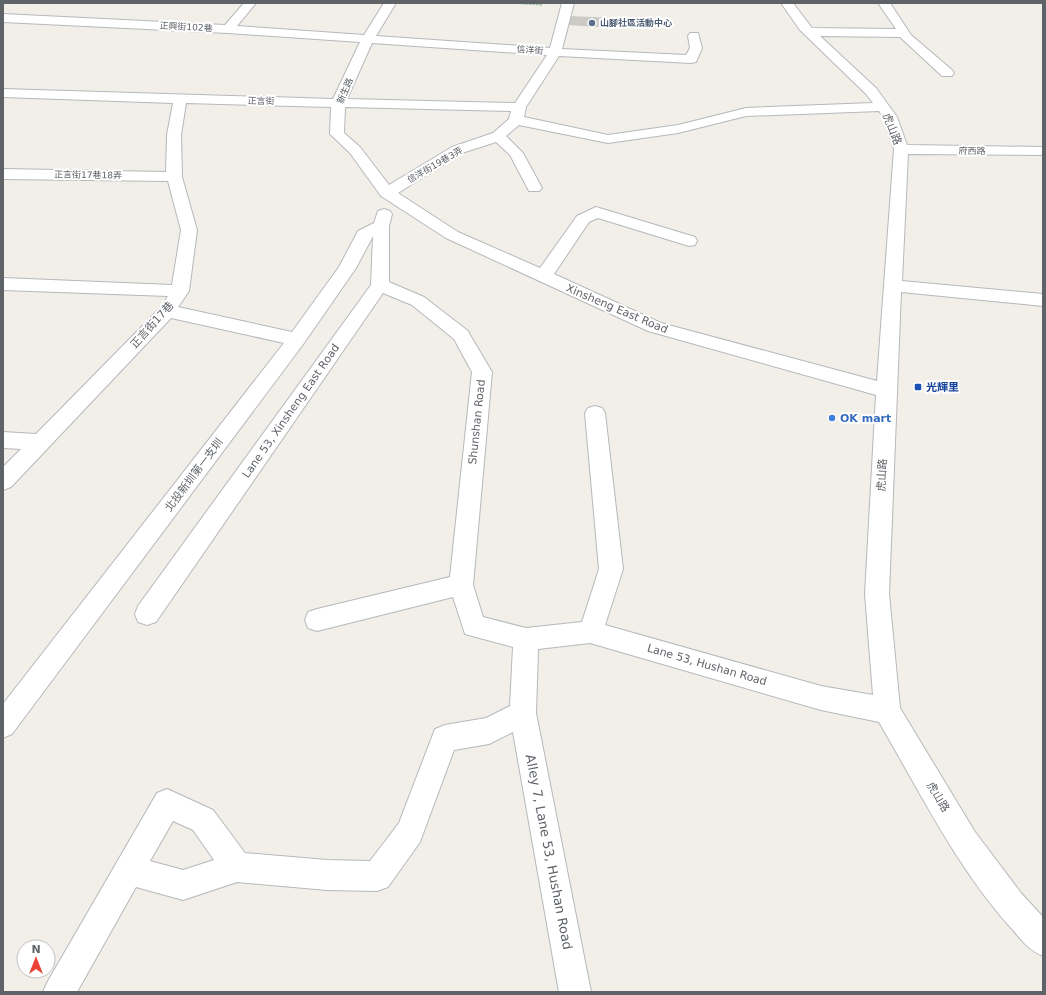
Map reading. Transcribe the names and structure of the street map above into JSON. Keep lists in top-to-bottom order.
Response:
{
  "streets": {
    "street": [
      "正興街102巷",
      "信洋街",
      "新生路",
      "正言街",
      "虎山路",
      "府西路",
      "信洋街19巷3弄",
      "正言街17巷18弄",
      "Xinsheng East Road",
      "正言街17巷",
      "Lane 53, Xinsheng East Road",
      "Shunshan Road",
      "北投新圳第一支圳",
      "Lane 53, Hushan Road",
      "Alley 7, Lane 53, Hushan Road"
    ]
  },
  "crossings": [
    ["正興街102巷", "信洋街"],
    ["正興街102巷", "新生路"],
    ["信洋街", "新生路"],
    ["信洋街", "信洋街19巷3弄"],
    ["新生路", "正言街"],
    ["新生路", "信洋街19巷3弄"],
    ["新生路", "Xinsheng East Road"],
    ["正言街", "虎山路"],
    ["正言街", "信洋街19巷3弄"],
    ["正言街", "正言街17巷"],
    ["虎山路", "府西路"],
    ["虎山路", "Xinsheng East Road"],
    ["虎山路", "Lane 53, Hushan Road"],
    ["信洋街19巷3弄", "Xinsheng East Road"],
    ["正言街17巷18弄", "正言街17巷"],
    ["Lane 53, Xinsheng East Road", "Shunshan Road"],
    ["Shunshan Road", "Lane 53, Hushan Road"]
  ],
  "places": {
    "other": ["山腳社區活動中心", "OK mart"],
    "transit": ["光輝里"]
  },
  "north": "top"
}
